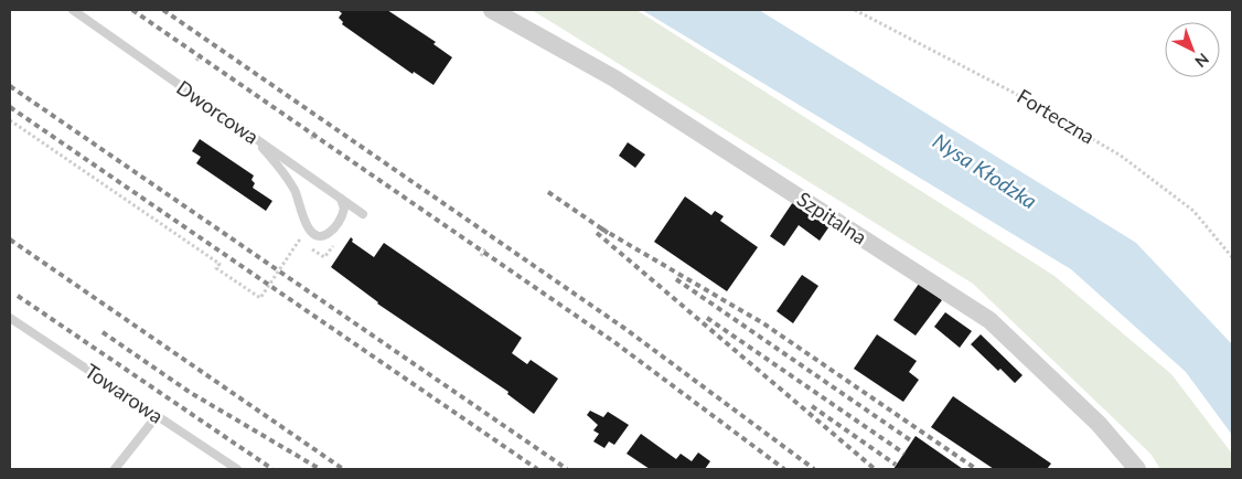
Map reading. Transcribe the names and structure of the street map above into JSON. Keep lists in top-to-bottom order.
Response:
{
  "streets": {
    "street": ["Szpitalna"],
    "lane": ["Dworcowa", "Towarowa"],
    "path": ["Forteczna"]
  },
  "water": ["Nysa Kłodzka"],
  "north": "bottom right"
}
